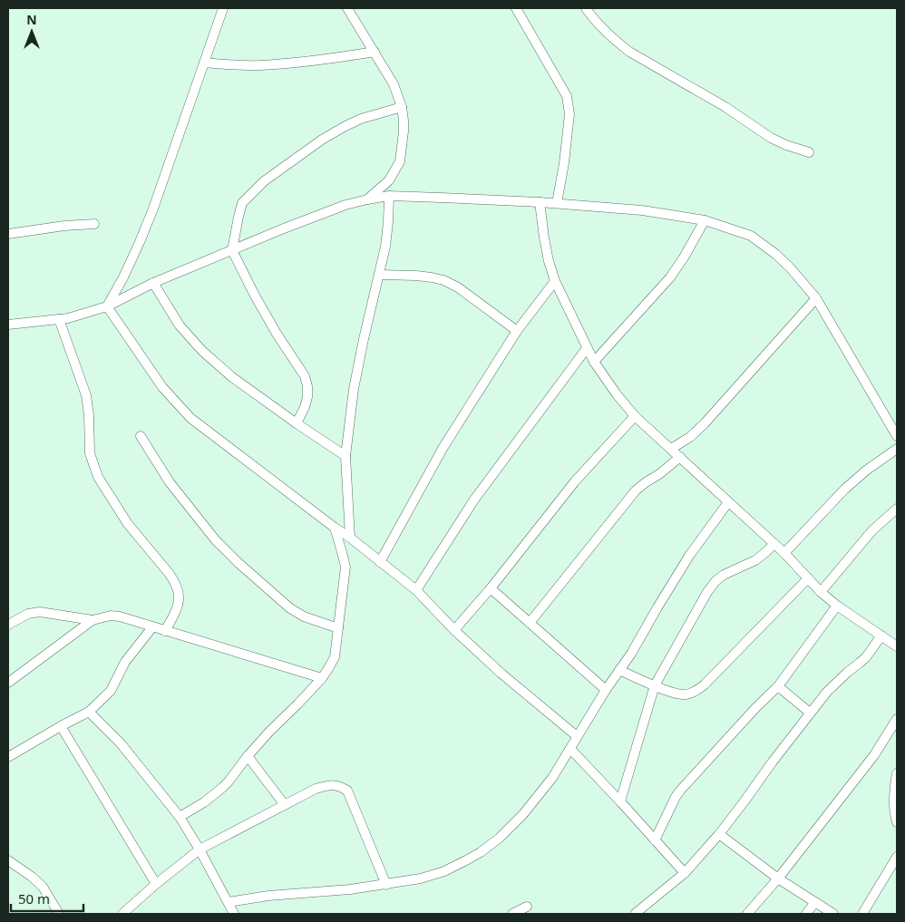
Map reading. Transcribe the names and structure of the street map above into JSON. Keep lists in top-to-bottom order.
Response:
{
  "scale_bar": "50 m",
  "north": "top"
}
